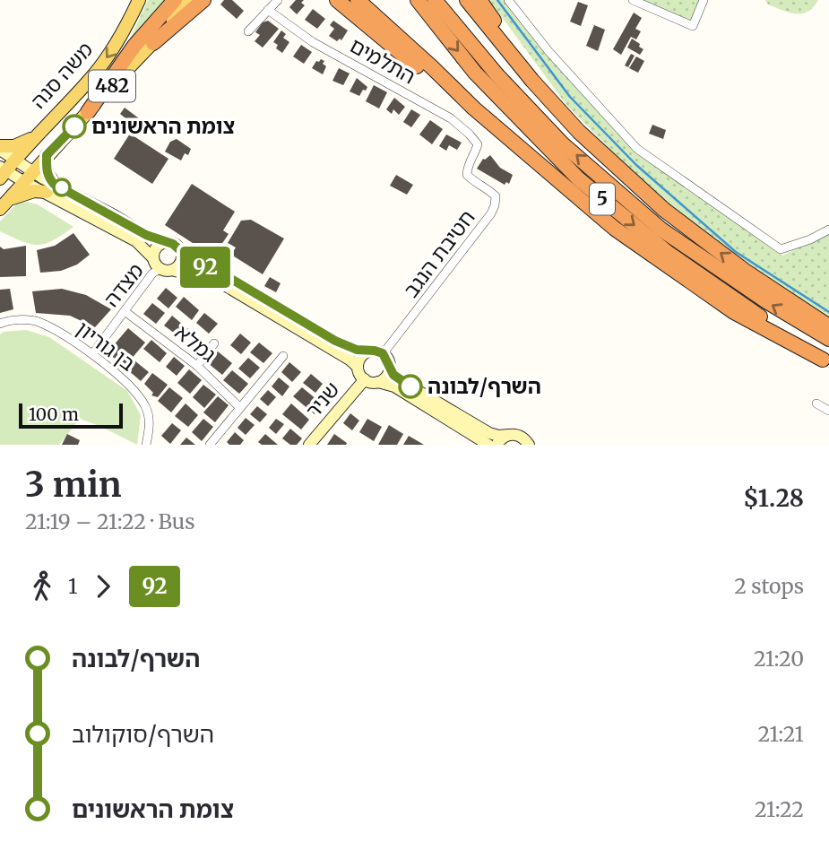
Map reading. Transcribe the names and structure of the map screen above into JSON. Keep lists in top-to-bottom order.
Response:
{
  "streets": {
    "highway": ["5"],
    "main road": ["משה סנה", "482"],
    "street": [
      "התלמים",
      "חטיבת הנגב",
      "מצדה",
      "גמלא",
      "בן גוריון",
      "שניר"
    ]
  },
  "crossings": [
    ["התלמים", "חטיבת הנגב"],
    ["חטיבת הנגב", "שניר"],
    ["מצדה", "גמלא"],
    ["מצדה", "בן גוריון"]
  ],
  "places": ["צומת הראשונים", "השרף/לבונה"],
  "lines": ["bus line 92"],
  "scale_bar": "100 m",
  "page": {
    "on_map": "92",
    "scale": "100 m",
    "heading": ["3 min", "21:19 – 21:22 · Bus", "$1.28"],
    "legs": ["1", "92", "2 stops"],
    "list": [
      {
        "name": "השרף/לבונה",
        "value": "21:20"
      },
      {
        "name": "השרף/סוקולוב",
        "value": "21:21"
      },
      {
        "name": "צומת הראשונים",
        "value": "21:22"
      }
    ]
  }
}
